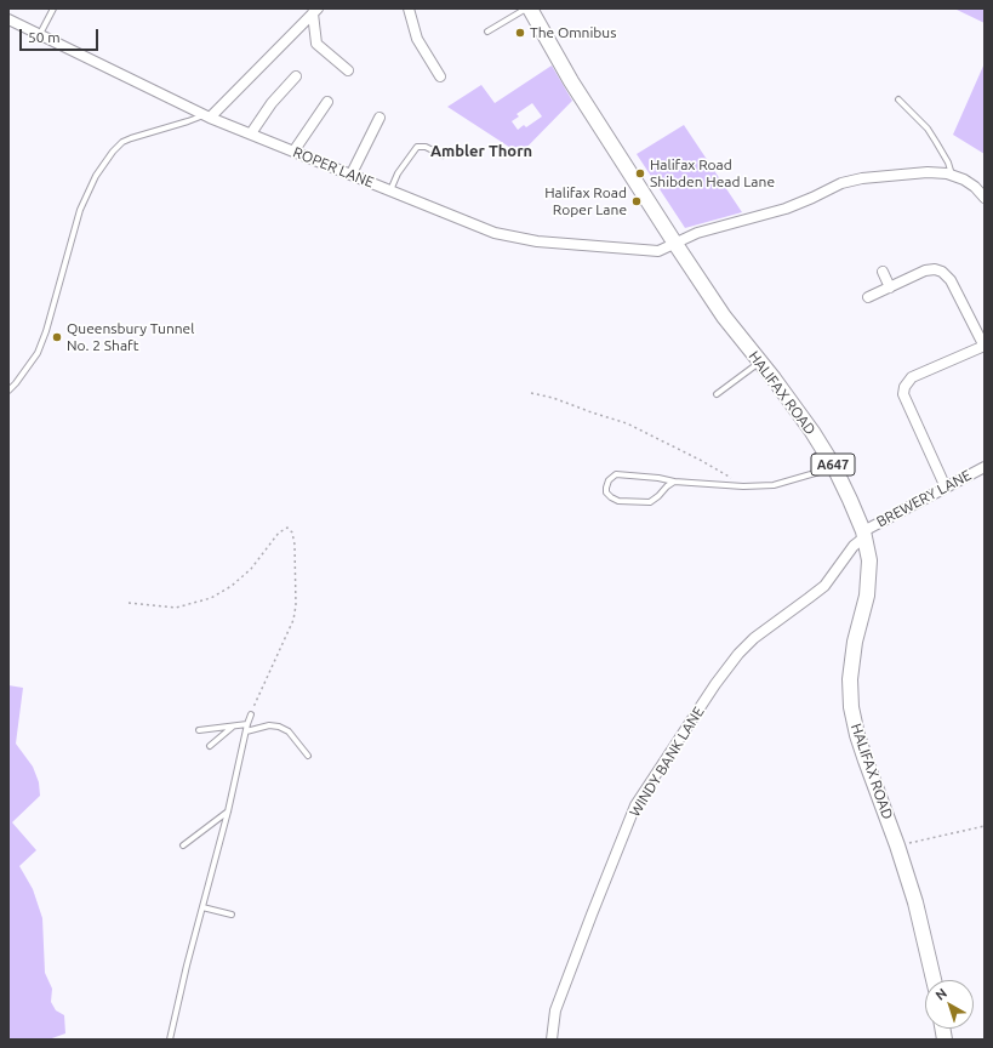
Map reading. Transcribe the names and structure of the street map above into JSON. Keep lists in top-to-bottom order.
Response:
{
  "streets": {
    "main road": ["HALIFAX ROAD", "A647"],
    "street": ["ROPER LANE", "BREWERY LANE", "WINDY BANK LANE"]
  },
  "crossings": [
    ["ROPER LANE", "HALIFAX ROAD"],
    ["HALIFAX ROAD", "BREWERY LANE"],
    ["HALIFAX ROAD", "WINDY BANK LANE"],
    ["BREWERY LANE", "WINDY BANK LANE"]
  ],
  "districts": ["Ambler Thorn"],
  "places": [
    "The Omnibus",
    "Halifax Road Shibden Head Lane",
    "Halifax Road Roper Lane",
    "Queensbury Tunnel No. 2 Shaft"
  ],
  "scale_bar": "50 m",
  "north": "top left"
}
